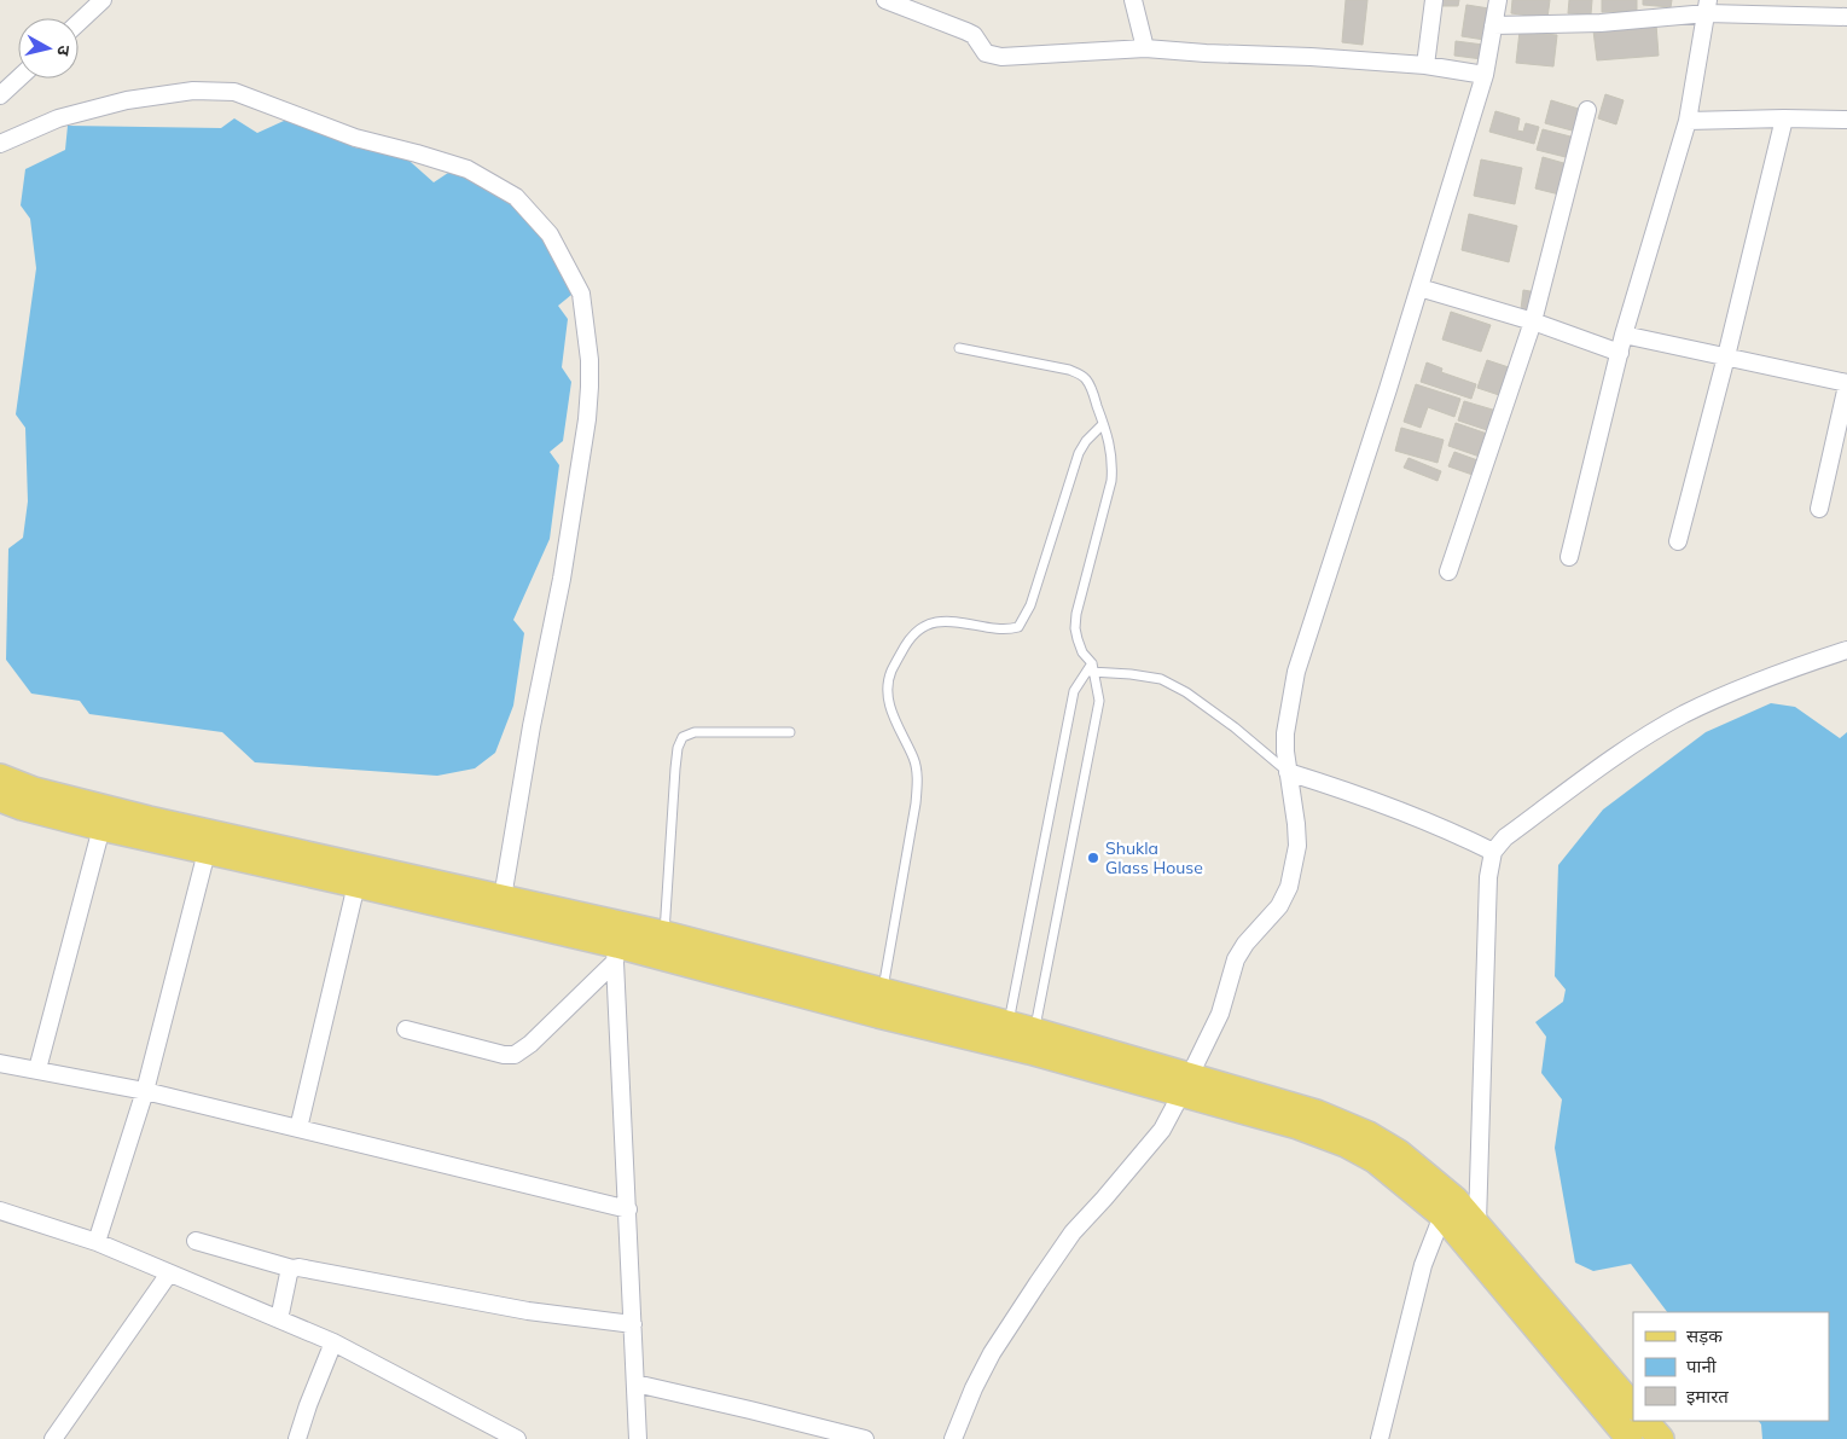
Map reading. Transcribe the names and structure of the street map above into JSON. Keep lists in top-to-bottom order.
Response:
{
  "places": ["Shukla Glass House"],
  "legend": ["सड़क", "पानी", "इमारत"],
  "north": "right"
}
